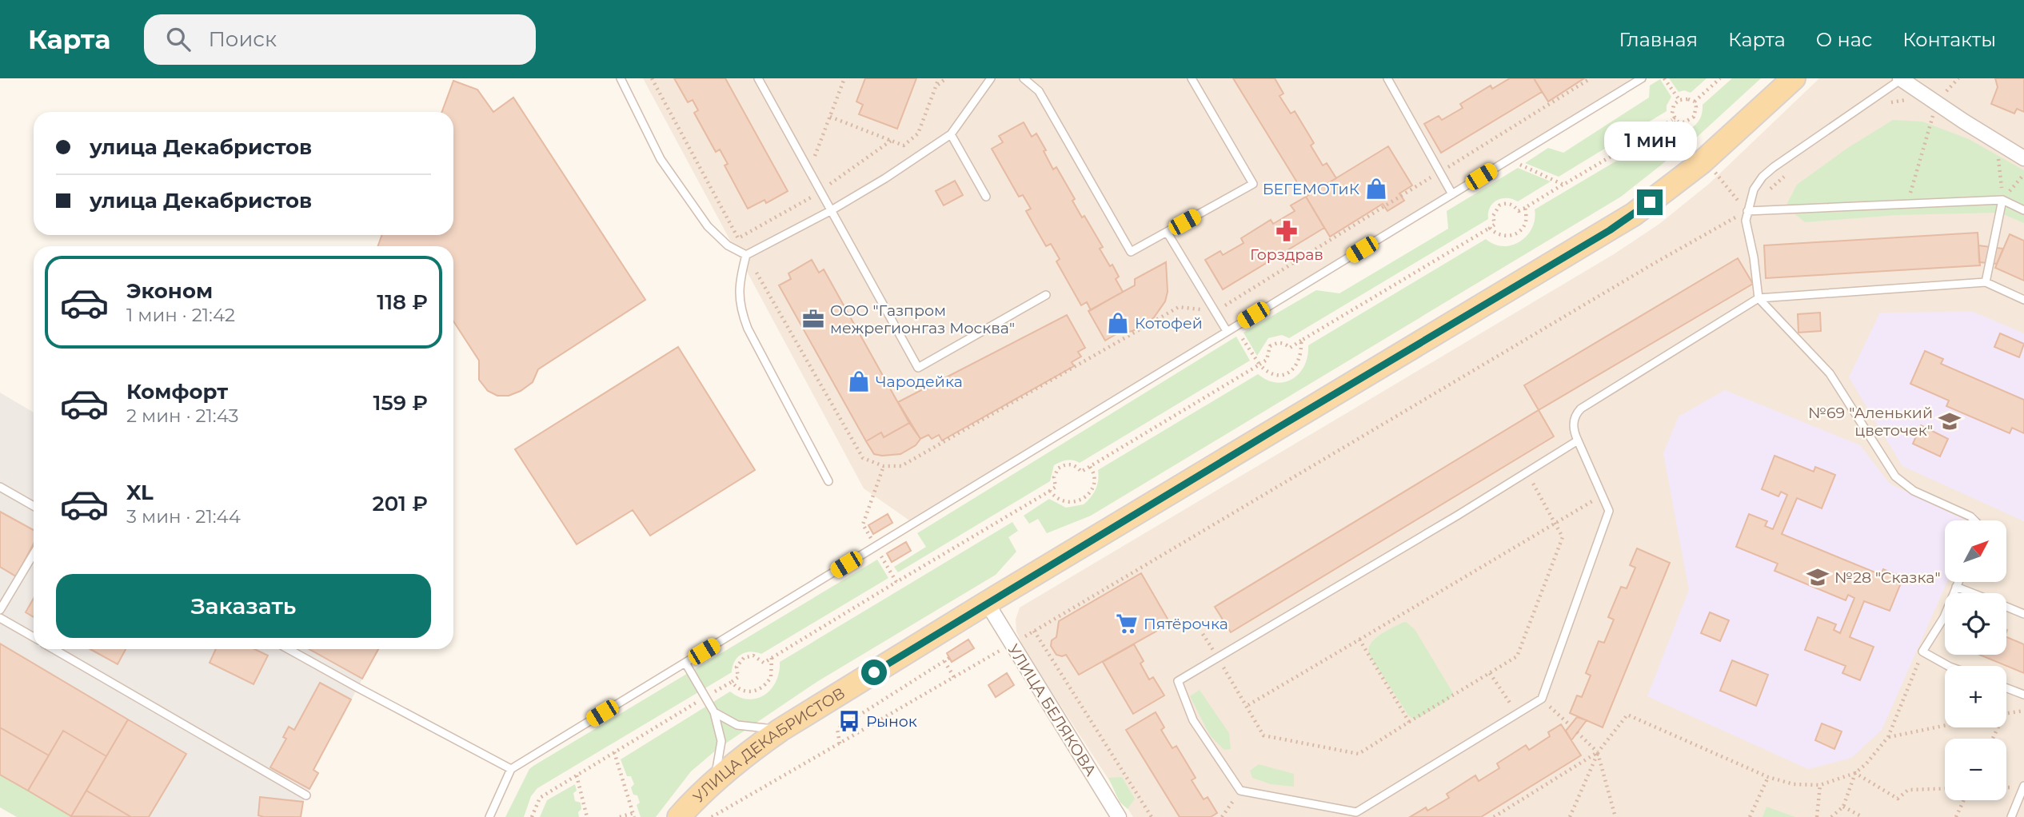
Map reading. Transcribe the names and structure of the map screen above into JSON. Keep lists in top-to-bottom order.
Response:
{
  "streets": {
    "main road": ["УЛИЦА ДЕКАБРИСТОВ"],
    "street": ["УЛИЦА БЕЛЯКОВА"]
  },
  "crossings": [
    ["УЛИЦА БЕЛЯКОВА", "УЛИЦА ДЕКАБРИСТОВ"]
  ],
  "places": {
    "shop": ["БЕГЕМОТиК", "Котофей", "Чародейка"],
    "pharmacy": ["Горздрав"],
    "office": ["ООО \"Газпром межрегионгаз Москва\""],
    "school or university": ["№69 \"Аленький цветочек\"", "№28 \"Сказка\""],
    "supermarket": ["Пятёрочка"],
    "bus stop": ["Рынок"]
  },
  "north": "top right",
  "page": {
    "header": "Карта",
    "search": "Поиск",
    "nav": [
      "Главная",
      "Карта",
      "О нас",
      "Контакты"
    ],
    "banner": ["улица Декабристов", "улица Декабристов"],
    "bubble": "1 мин",
    "list": [
      {
        "name": "Эконом",
        "note": "1 мин · 21:42",
        "value": "118 ₽"
      },
      {
        "name": "Комфорт",
        "note": "2 мин · 21:43",
        "value": "159 ₽"
      },
      {
        "name": "XL",
        "note": "3 мин · 21:44",
        "value": "201 ₽"
      }
    ],
    "map_buttons": ["+", "−"],
    "buttons": "Заказать"
  }
}
